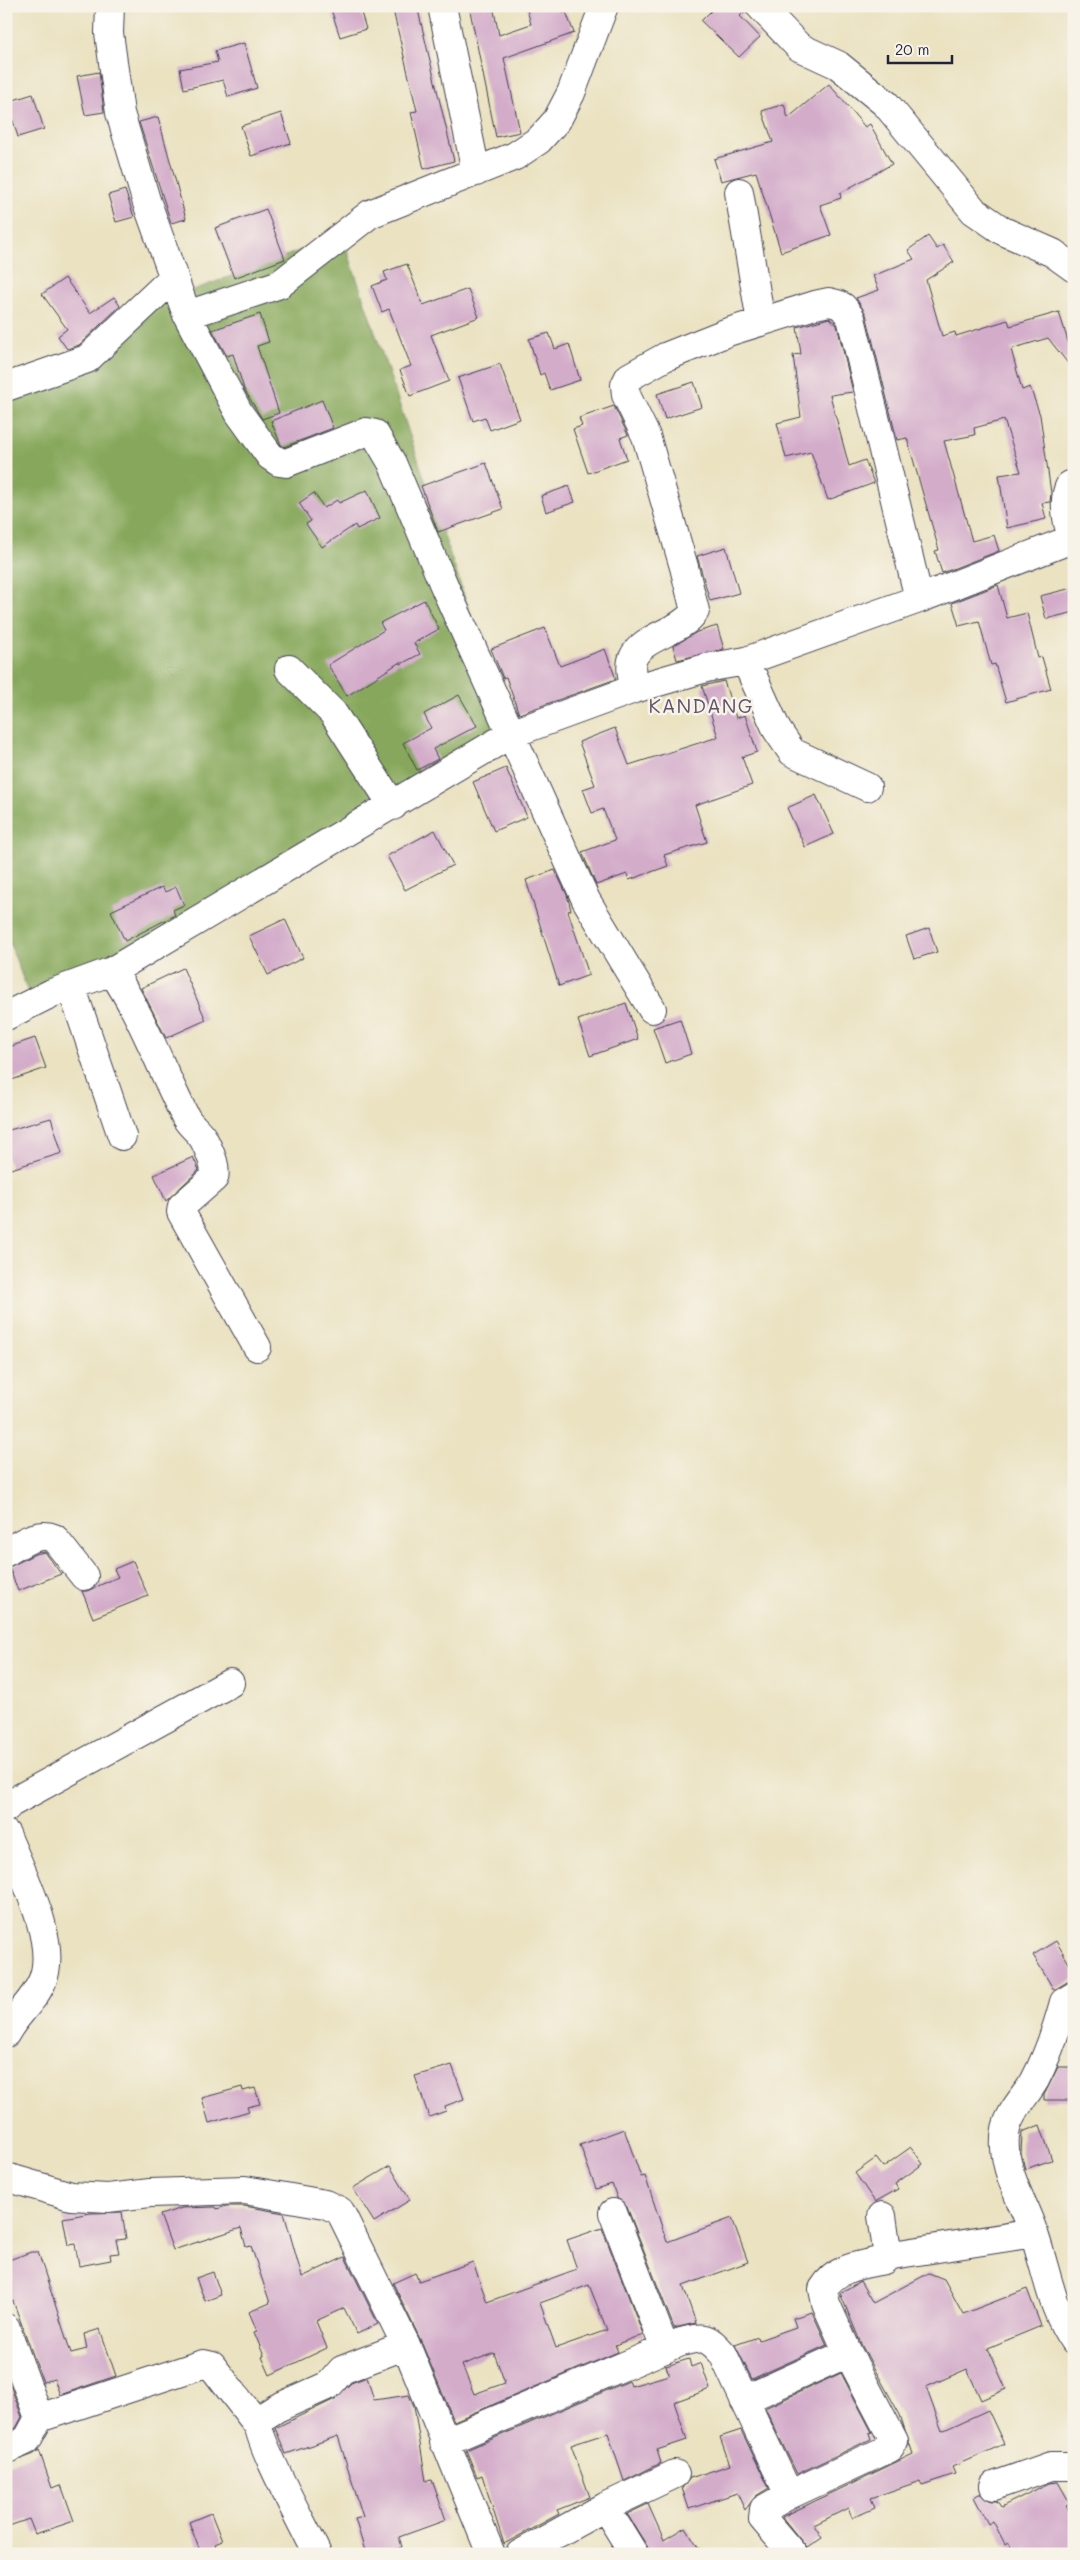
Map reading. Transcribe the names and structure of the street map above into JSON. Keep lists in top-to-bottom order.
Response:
{
  "districts": ["KANDANG"],
  "scale_bar": "20 m"
}
